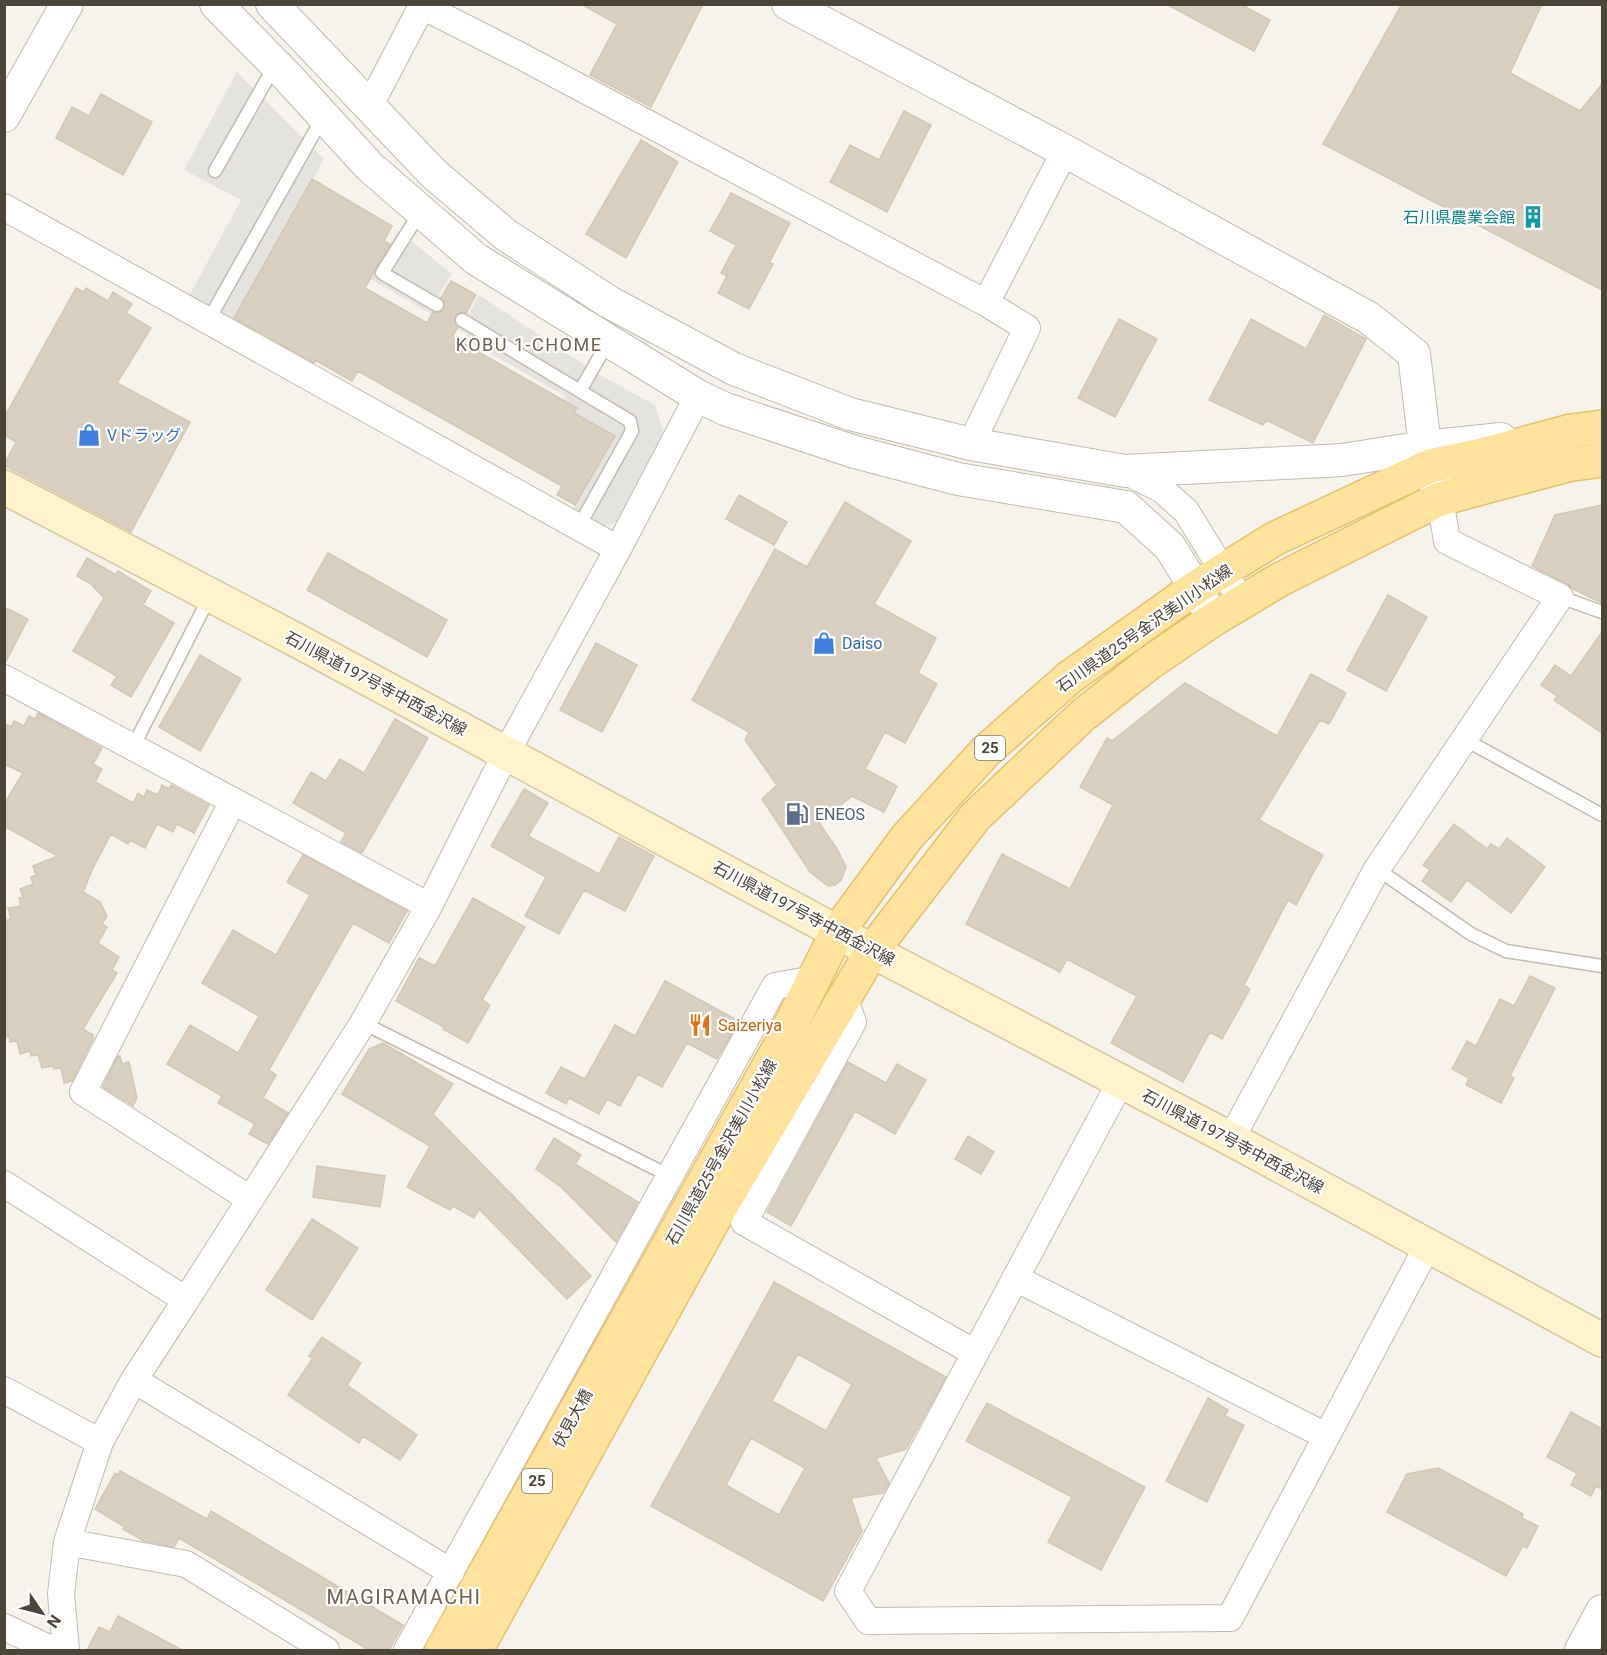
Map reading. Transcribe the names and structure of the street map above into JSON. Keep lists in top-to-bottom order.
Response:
{
  "streets": {
    "main road": [
      "石川県道25号金沢美川小松線",
      "石川県道197号寺中西金沢線",
      "25",
      "伏見大橋"
    ]
  },
  "crossings": [
    ["石川県道25号金沢美川小松線", "石川県道197号寺中西金沢線"],
    ["石川県道25号金沢美川小松線", "伏見大橋"]
  ],
  "districts": ["KOBU 1-CHOME", "MAGIRAMACHI"],
  "places": {
    "building": ["石川県農業会館"],
    "shop": ["Vドラッグ", "Daiso"],
    "fuel station": ["ENEOS"],
    "restaurant": ["Saizeriya"]
  },
  "north": "bottom right"
}
